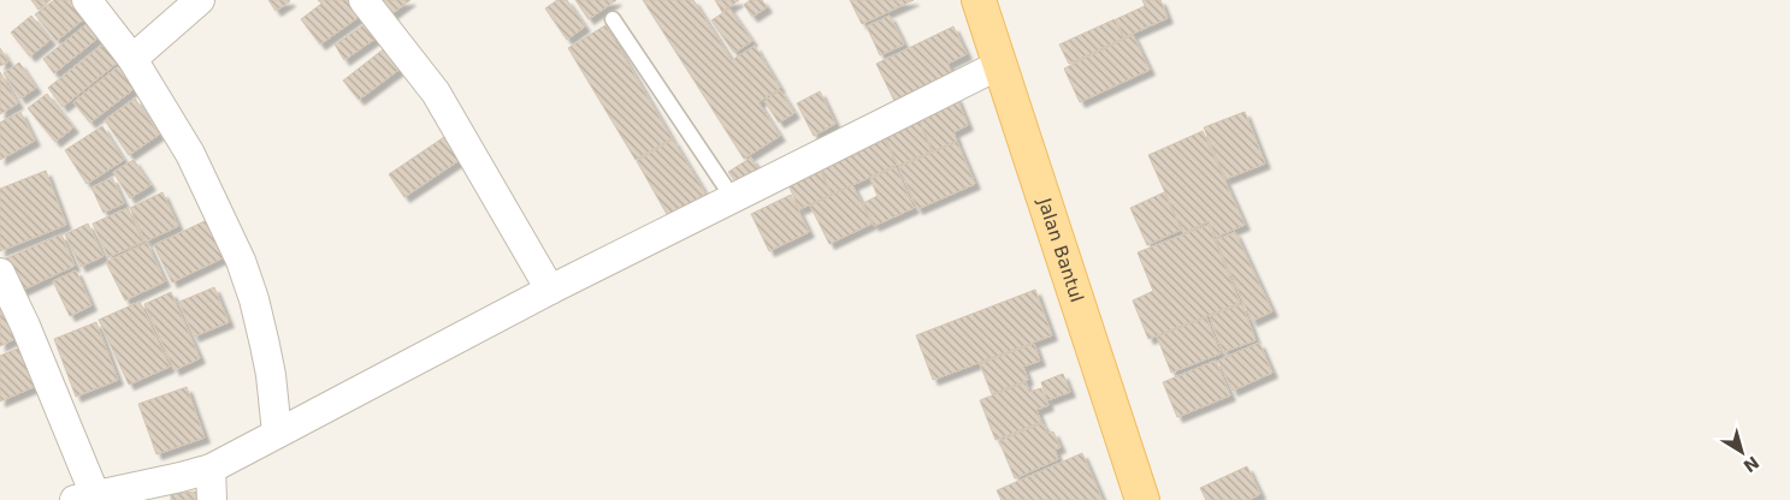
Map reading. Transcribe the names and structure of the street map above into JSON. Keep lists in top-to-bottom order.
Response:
{
  "streets": {
    "main road": ["Jalan Bantul"]
  },
  "north": "bottom right"
}
